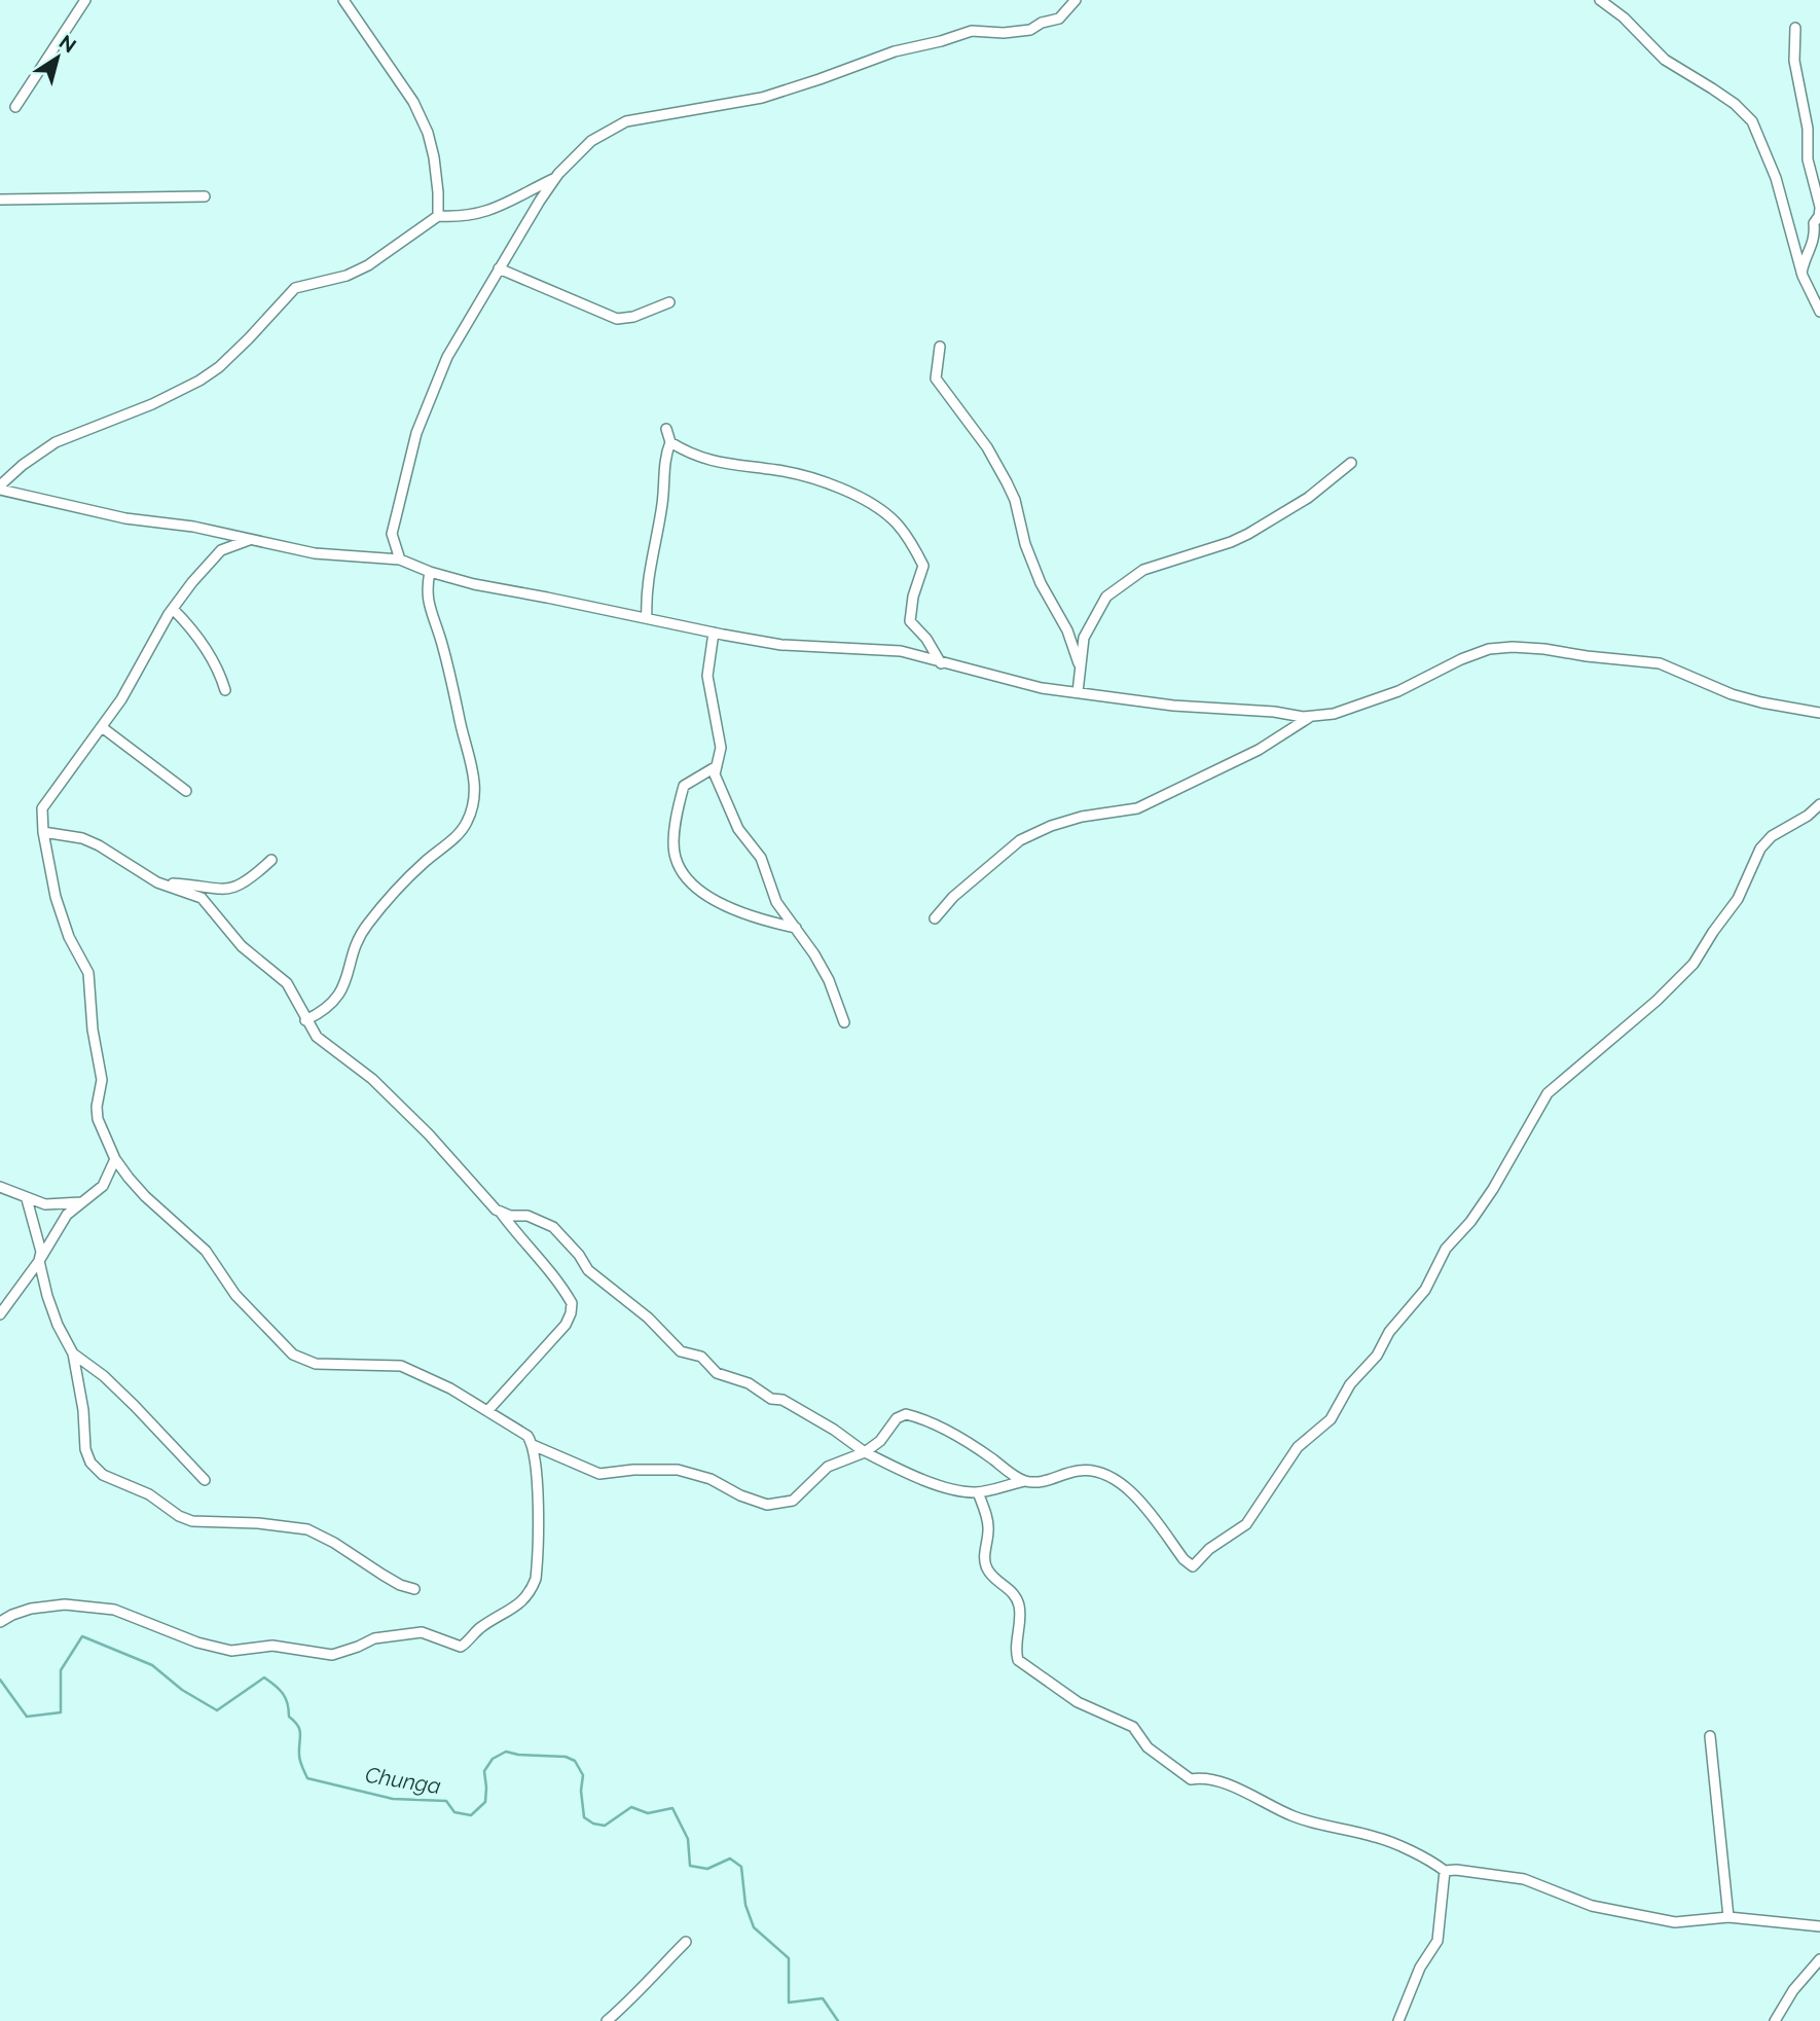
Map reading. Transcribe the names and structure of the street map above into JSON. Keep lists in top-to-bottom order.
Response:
{
  "water": ["Chunga"],
  "north": "top right"
}
